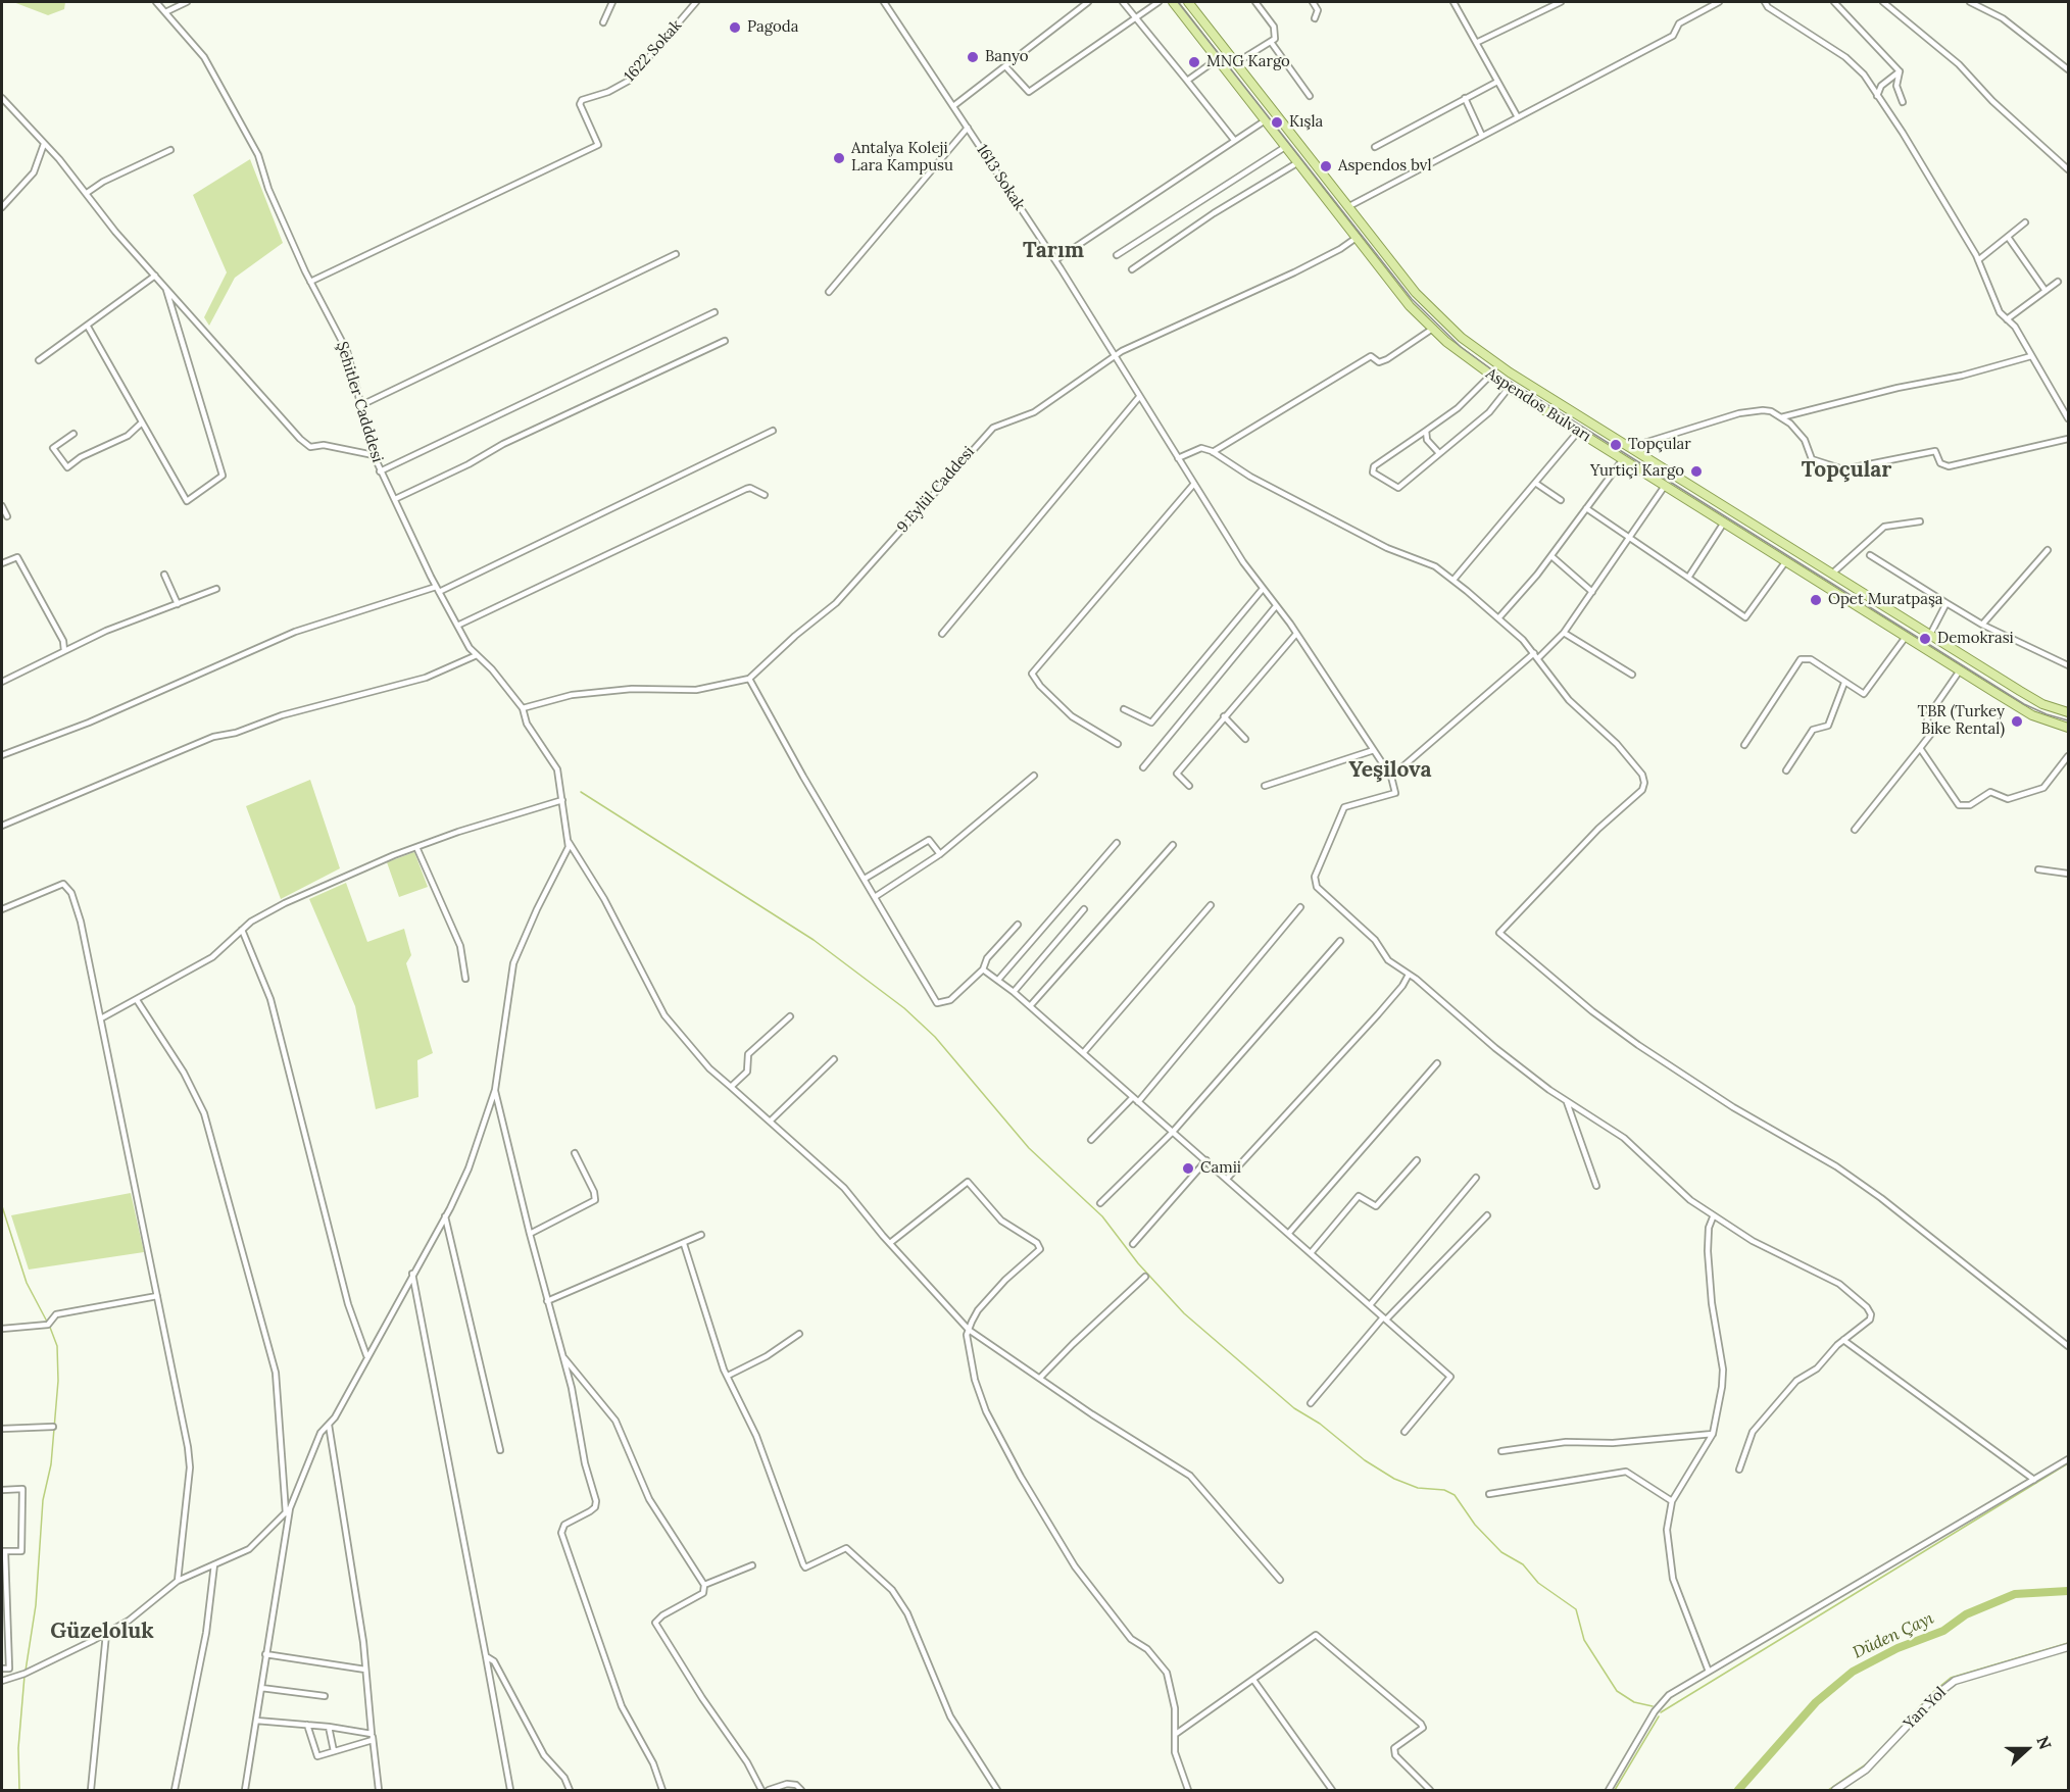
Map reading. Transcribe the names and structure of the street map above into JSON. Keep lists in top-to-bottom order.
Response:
{
  "streets": {
    "main road": ["Aspendos Bulvarı"],
    "street": [
      "1622 Sokak",
      "1613 Sokak",
      "Şehitler Cadddesi",
      "9 Eylül Caddesi",
      "Yan Yol"
    ]
  },
  "crossings": [
    ["1622 Sokak", "Şehitler Cadddesi"],
    ["1613 Sokak", "9 Eylül Caddesi"],
    ["Aspendos Bulvarı", "9 Eylül Caddesi"]
  ],
  "districts": [
    "Tarım",
    "Topçular",
    "Yeşilova",
    "Güzeloluk"
  ],
  "water": ["Düden Çayı"],
  "places": [
    "Pagoda",
    "Banyo",
    "MNG Kargo",
    "Kışla",
    "Antalya Koleji Lara Kampusu",
    "Aspendos bvl",
    "Topçular",
    "Yurtiçi Kargo",
    "Opet Muratpaşa",
    "Demokrasi",
    "TBR (Turkey Bike Rental)",
    "Camii"
  ],
  "north": "right"
}
